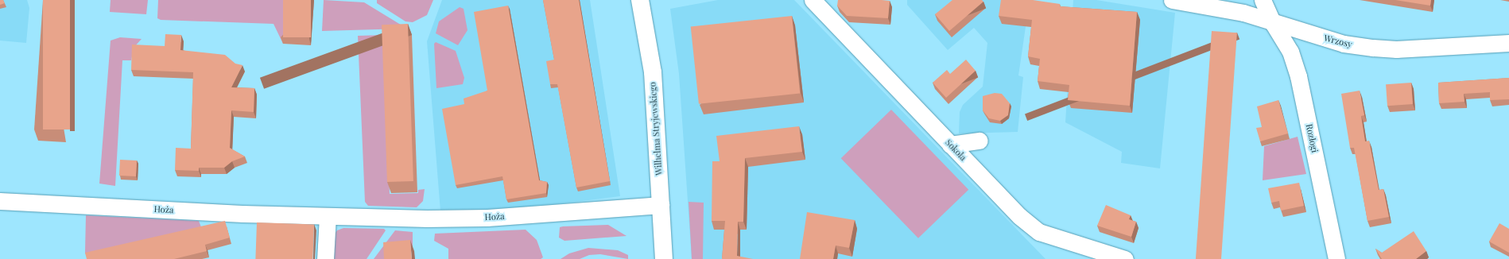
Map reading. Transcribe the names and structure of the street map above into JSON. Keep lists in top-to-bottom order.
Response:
{
  "streets": {
    "street": [
      "Wrzosy",
      "Wilhelma Stryjewskiego",
      "Rozłogi",
      "Sokola",
      "Hoża"
    ]
  },
  "crossings": [
    ["Wrzosy", "Rozłogi"],
    ["Wilhelma Stryjewskiego", "Hoża"]
  ]
}
